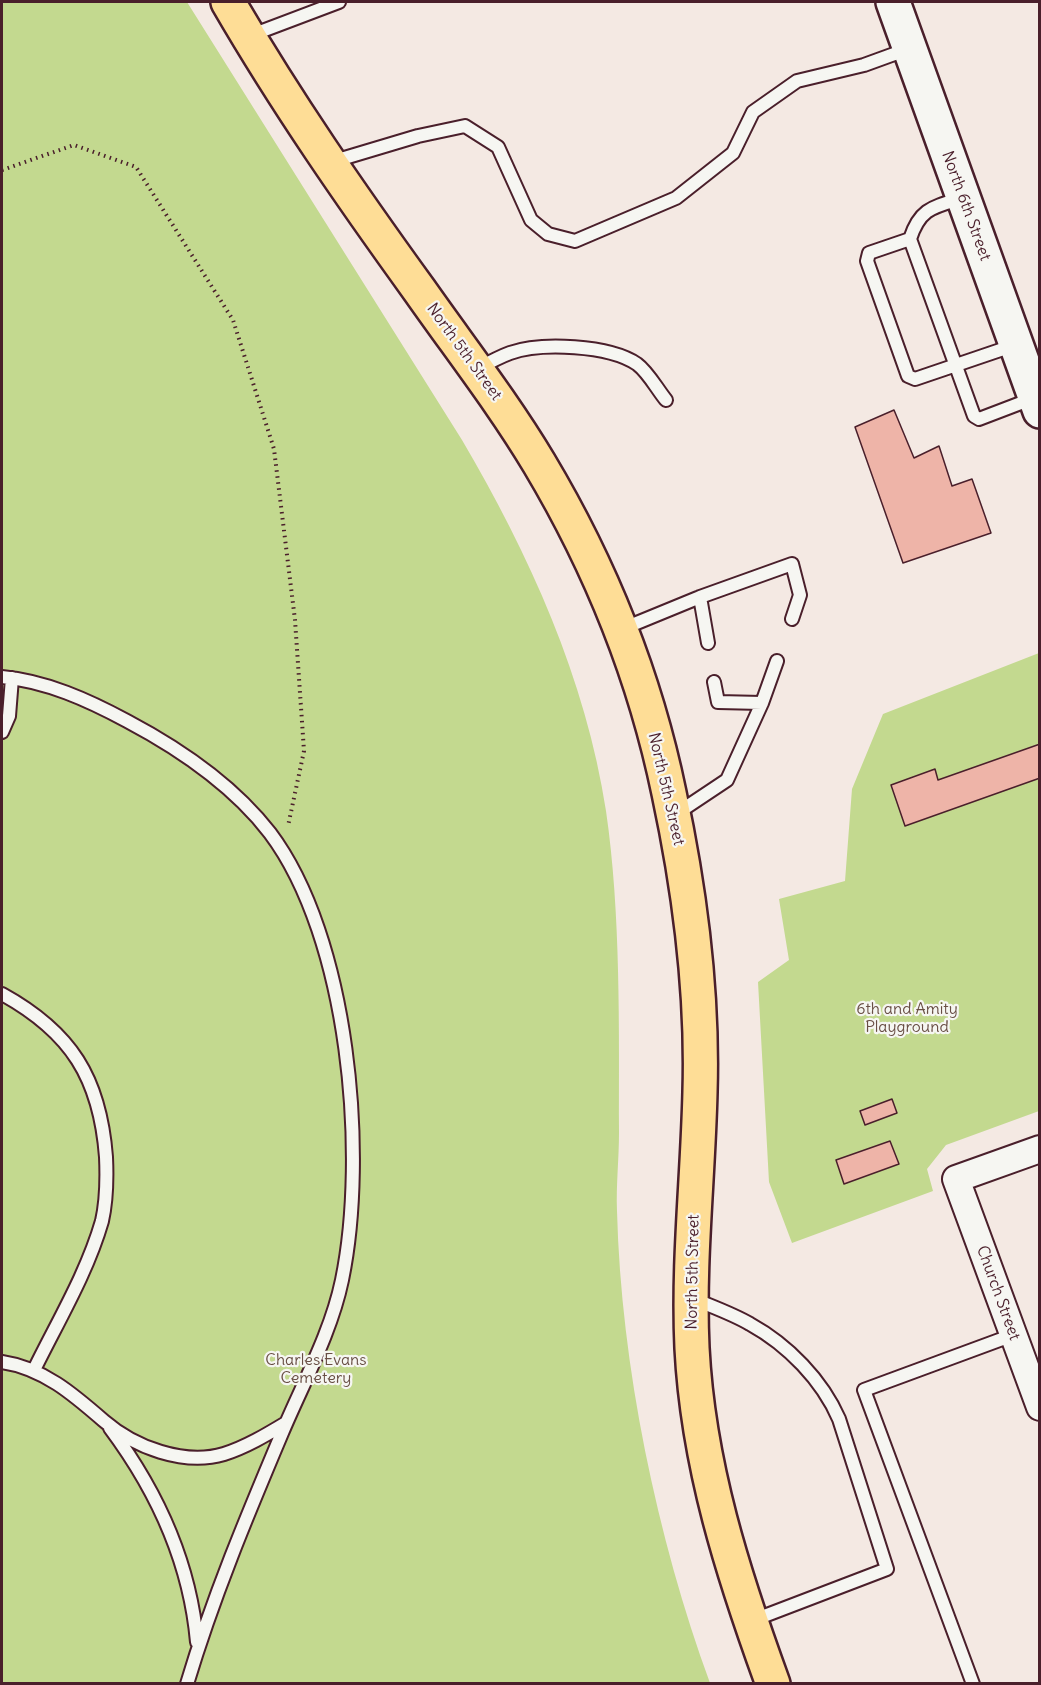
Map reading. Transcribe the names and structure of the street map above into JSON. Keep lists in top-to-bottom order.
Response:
{
  "streets": {
    "main road": ["North 5th Street"],
    "street": ["North 6th Street", "Church Street"]
  },
  "parks": ["6th and Amity Playground", "Charles Evans Cemetery"]
}
